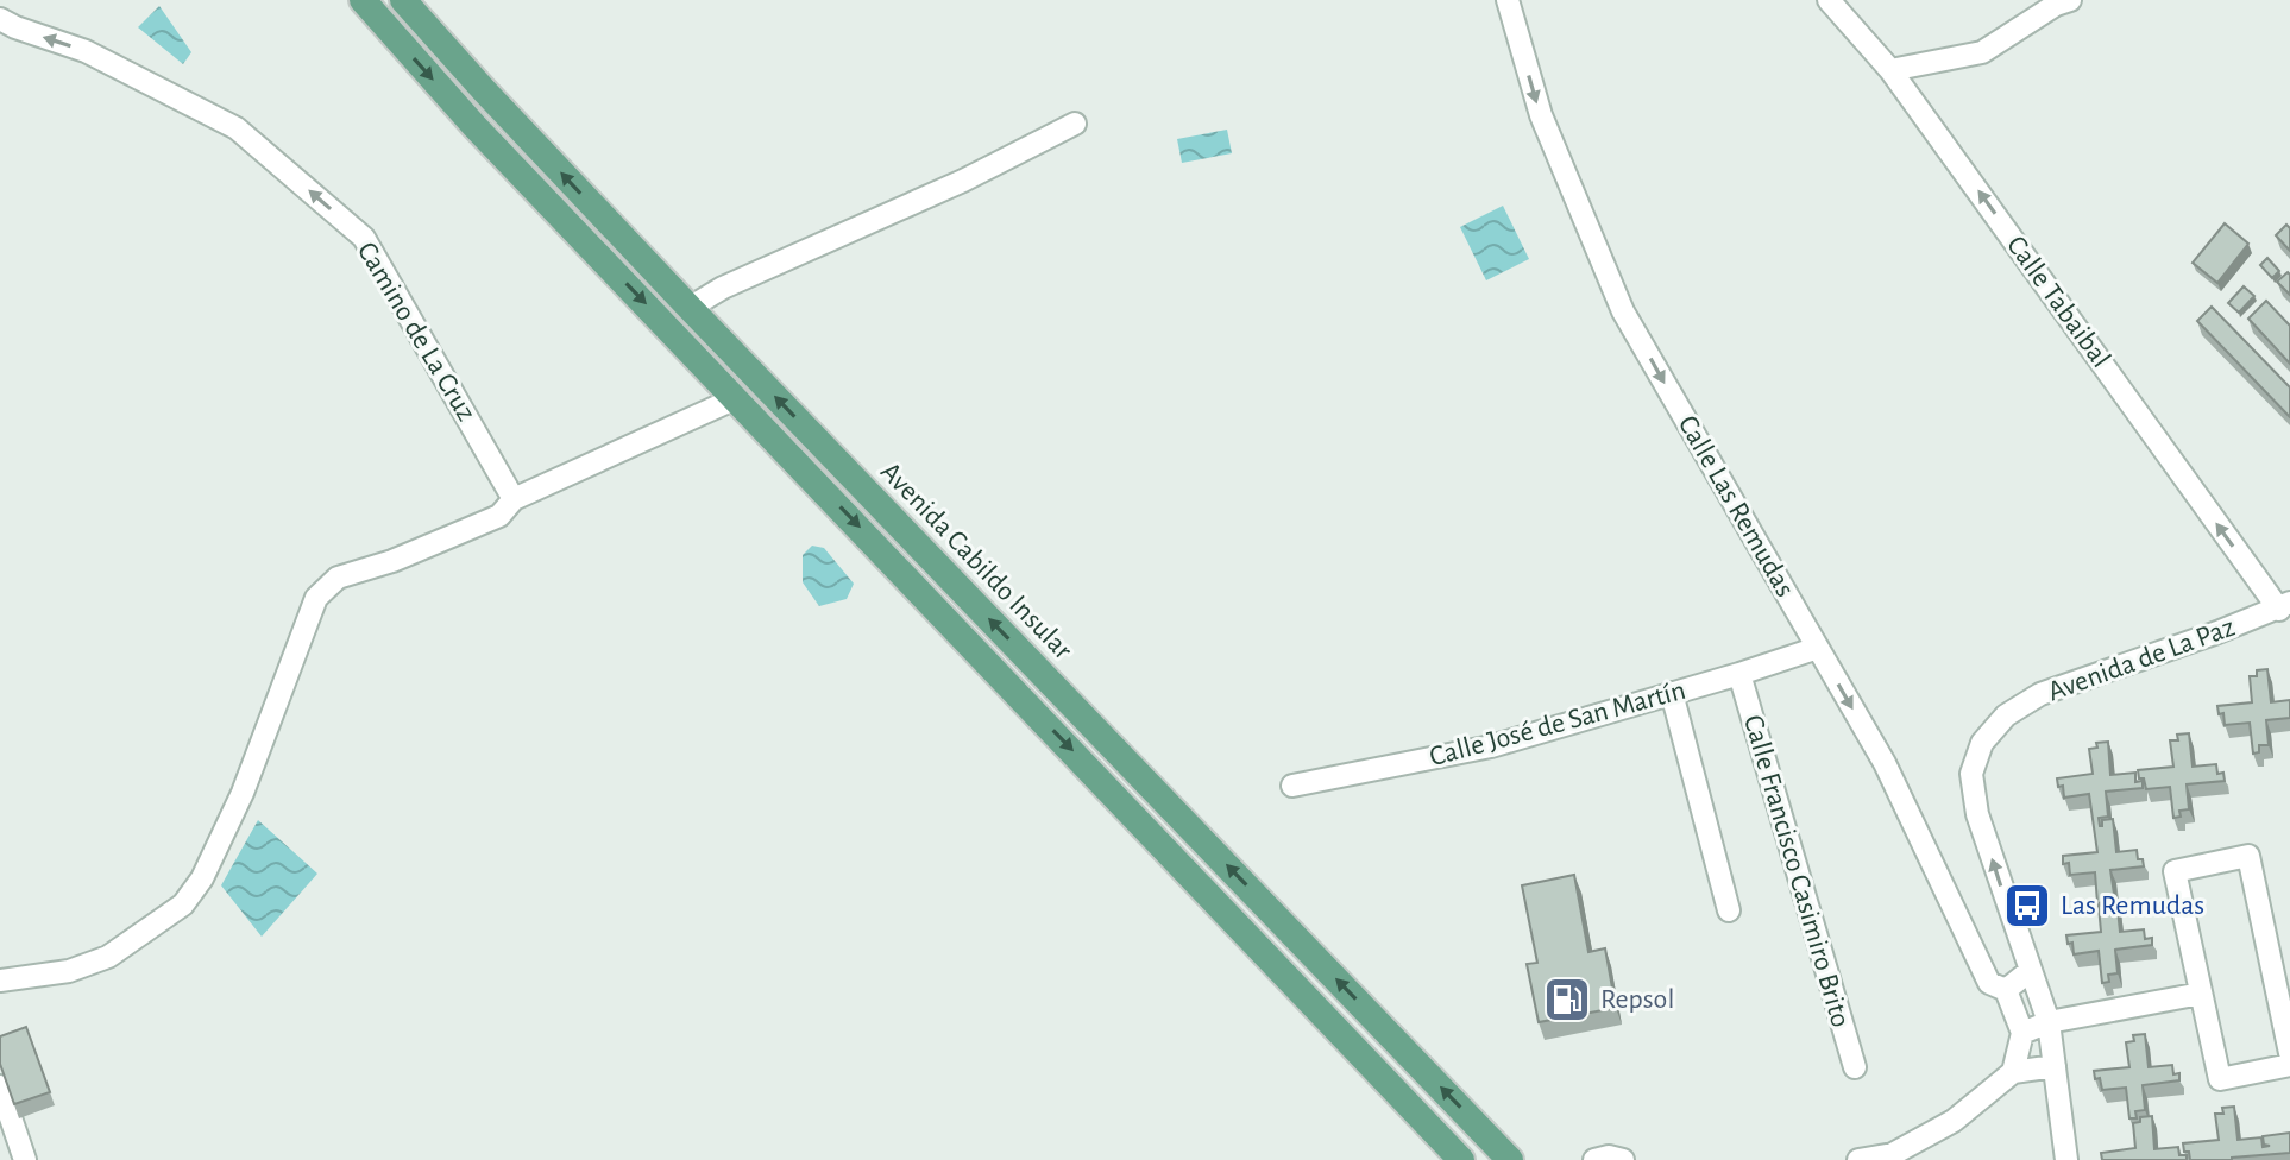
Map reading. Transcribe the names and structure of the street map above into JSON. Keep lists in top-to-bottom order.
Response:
{
  "streets": {
    "main road": ["Avenida Cabildo Insular"],
    "street": [
      "Calle Tabaibal",
      "Camino de La Cruz",
      "Calle Las Remudas",
      "Avenida de La Paz",
      "Calle José de San Martín",
      "Calle Francisco Casimiro Brito"
    ]
  },
  "crossings": [
    ["Calle Tabaibal", "Avenida de La Paz"],
    ["Calle Las Remudas", "Calle José de San Martín"],
    ["Calle José de San Martín", "Calle Francisco Casimiro Brito"]
  ],
  "one_way": ["Calle Tabaibal", "Camino de La Cruz", "Calle Las Remudas"],
  "places": {
    "bus stop": ["Las Remudas"],
    "fuel station": ["Repsol"]
  }
}
